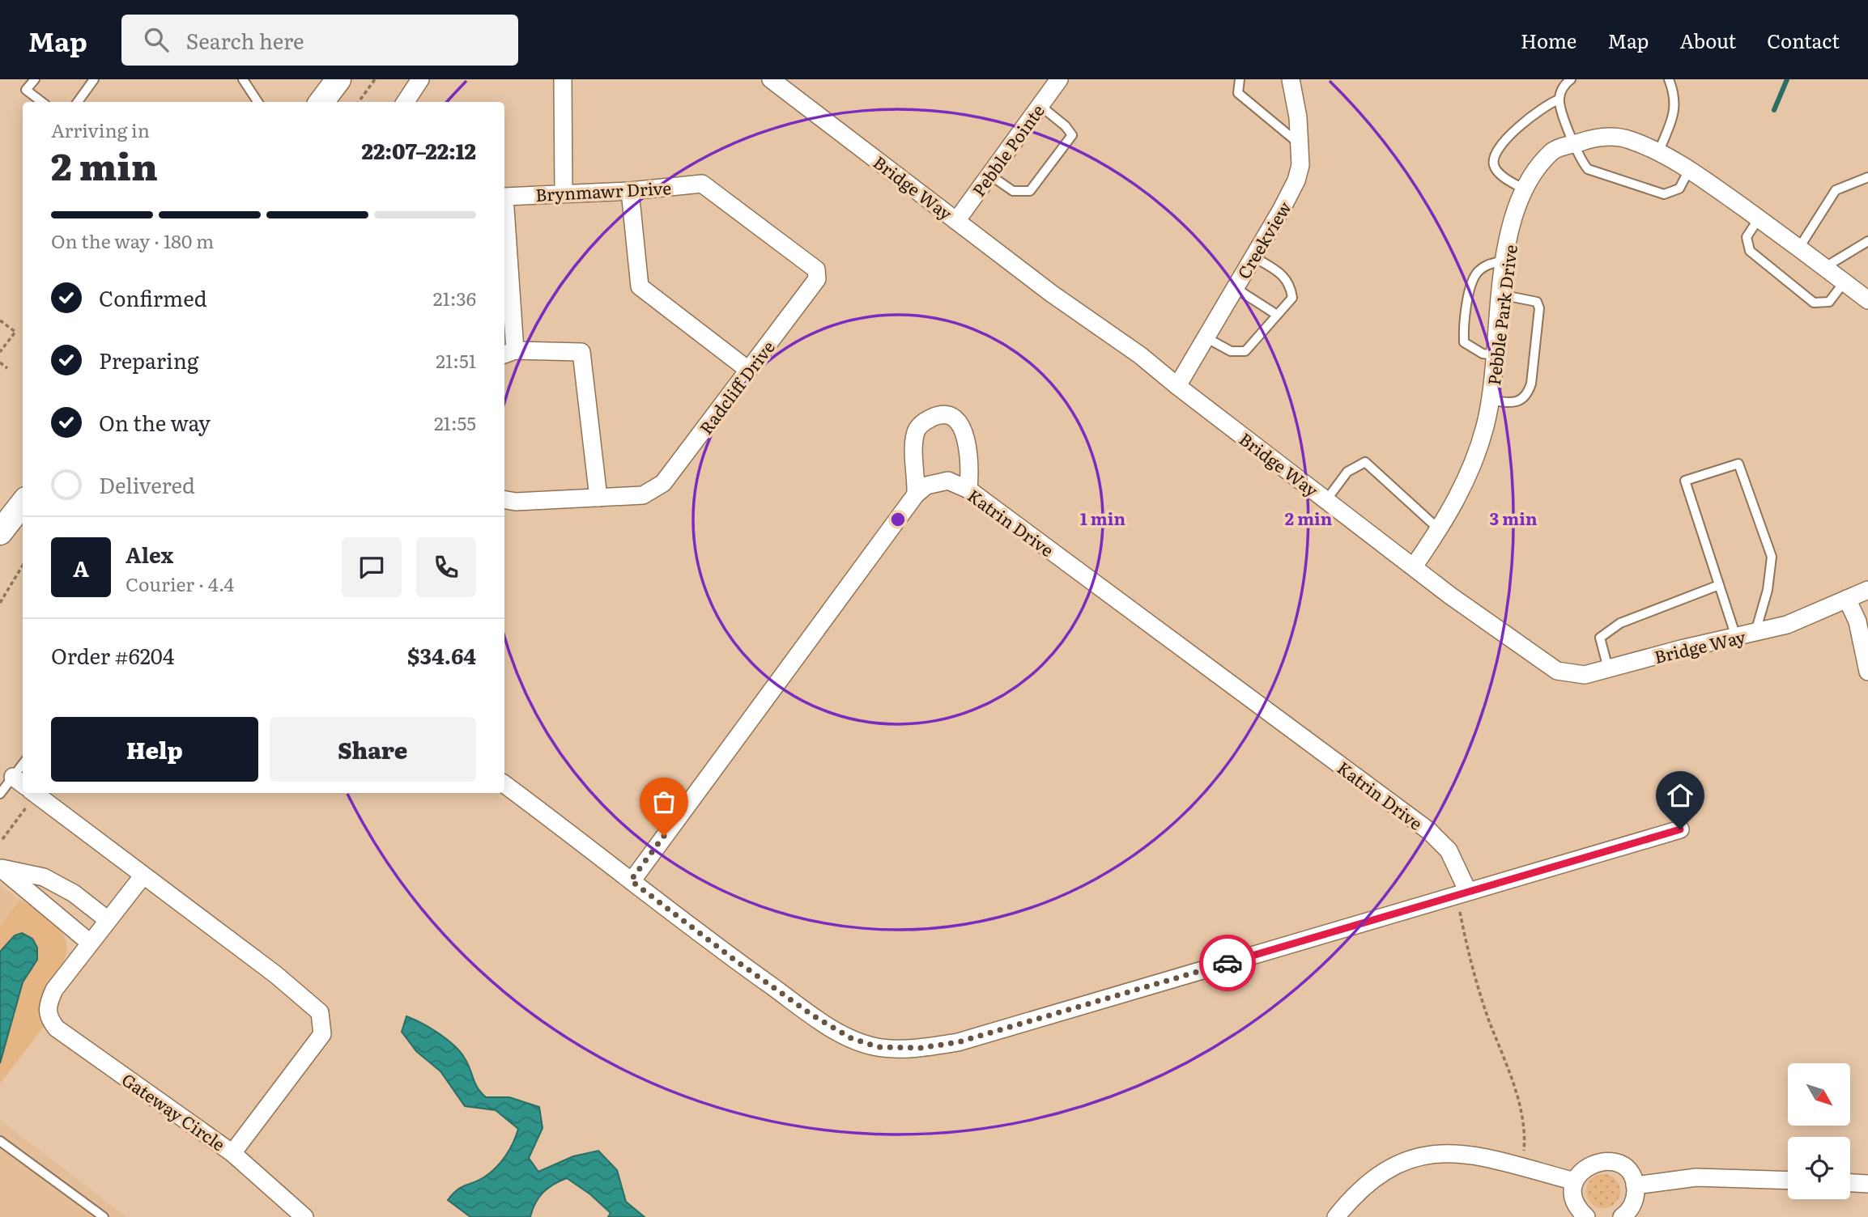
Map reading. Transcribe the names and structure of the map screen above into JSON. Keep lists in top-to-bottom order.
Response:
{
  "streets": {
    "street": [
      "Pebble Pointe",
      "Bridge Way",
      "Brynmawr Drive",
      "Creekview",
      "Pebble Park Drive",
      "Radcliff Drive",
      "Katrin Drive",
      "Gateway Circle"
    ]
  },
  "crossings": [
    ["Pebble Pointe", "Bridge Way"],
    ["Bridge Way", "Creekview"],
    ["Bridge Way", "Pebble Park Drive"],
    ["Brynmawr Drive", "Radcliff Drive"]
  ],
  "north": "bottom right",
  "page": {
    "header": "Map",
    "search": "Search here",
    "nav": [
      "Home",
      "Map",
      "About",
      "Contact"
    ],
    "heading": ["2 min", "Arriving in", "22:07–22:12"],
    "panel": [
      "Alex",
      "Courier · 4.4",
      "Order #6204",
      "$34.64"
    ],
    "bar": "On the way · 180 m",
    "list": [
      ["Confirmed", "21:36"],
      ["Preparing", "21:51"],
      ["On the way", "21:55"],
      "Delivered"
    ],
    "round": "A",
    "buttons": ["Help", "Share"]
  },
  "rings": ["1 min", "2 min", "3 min"]
}
